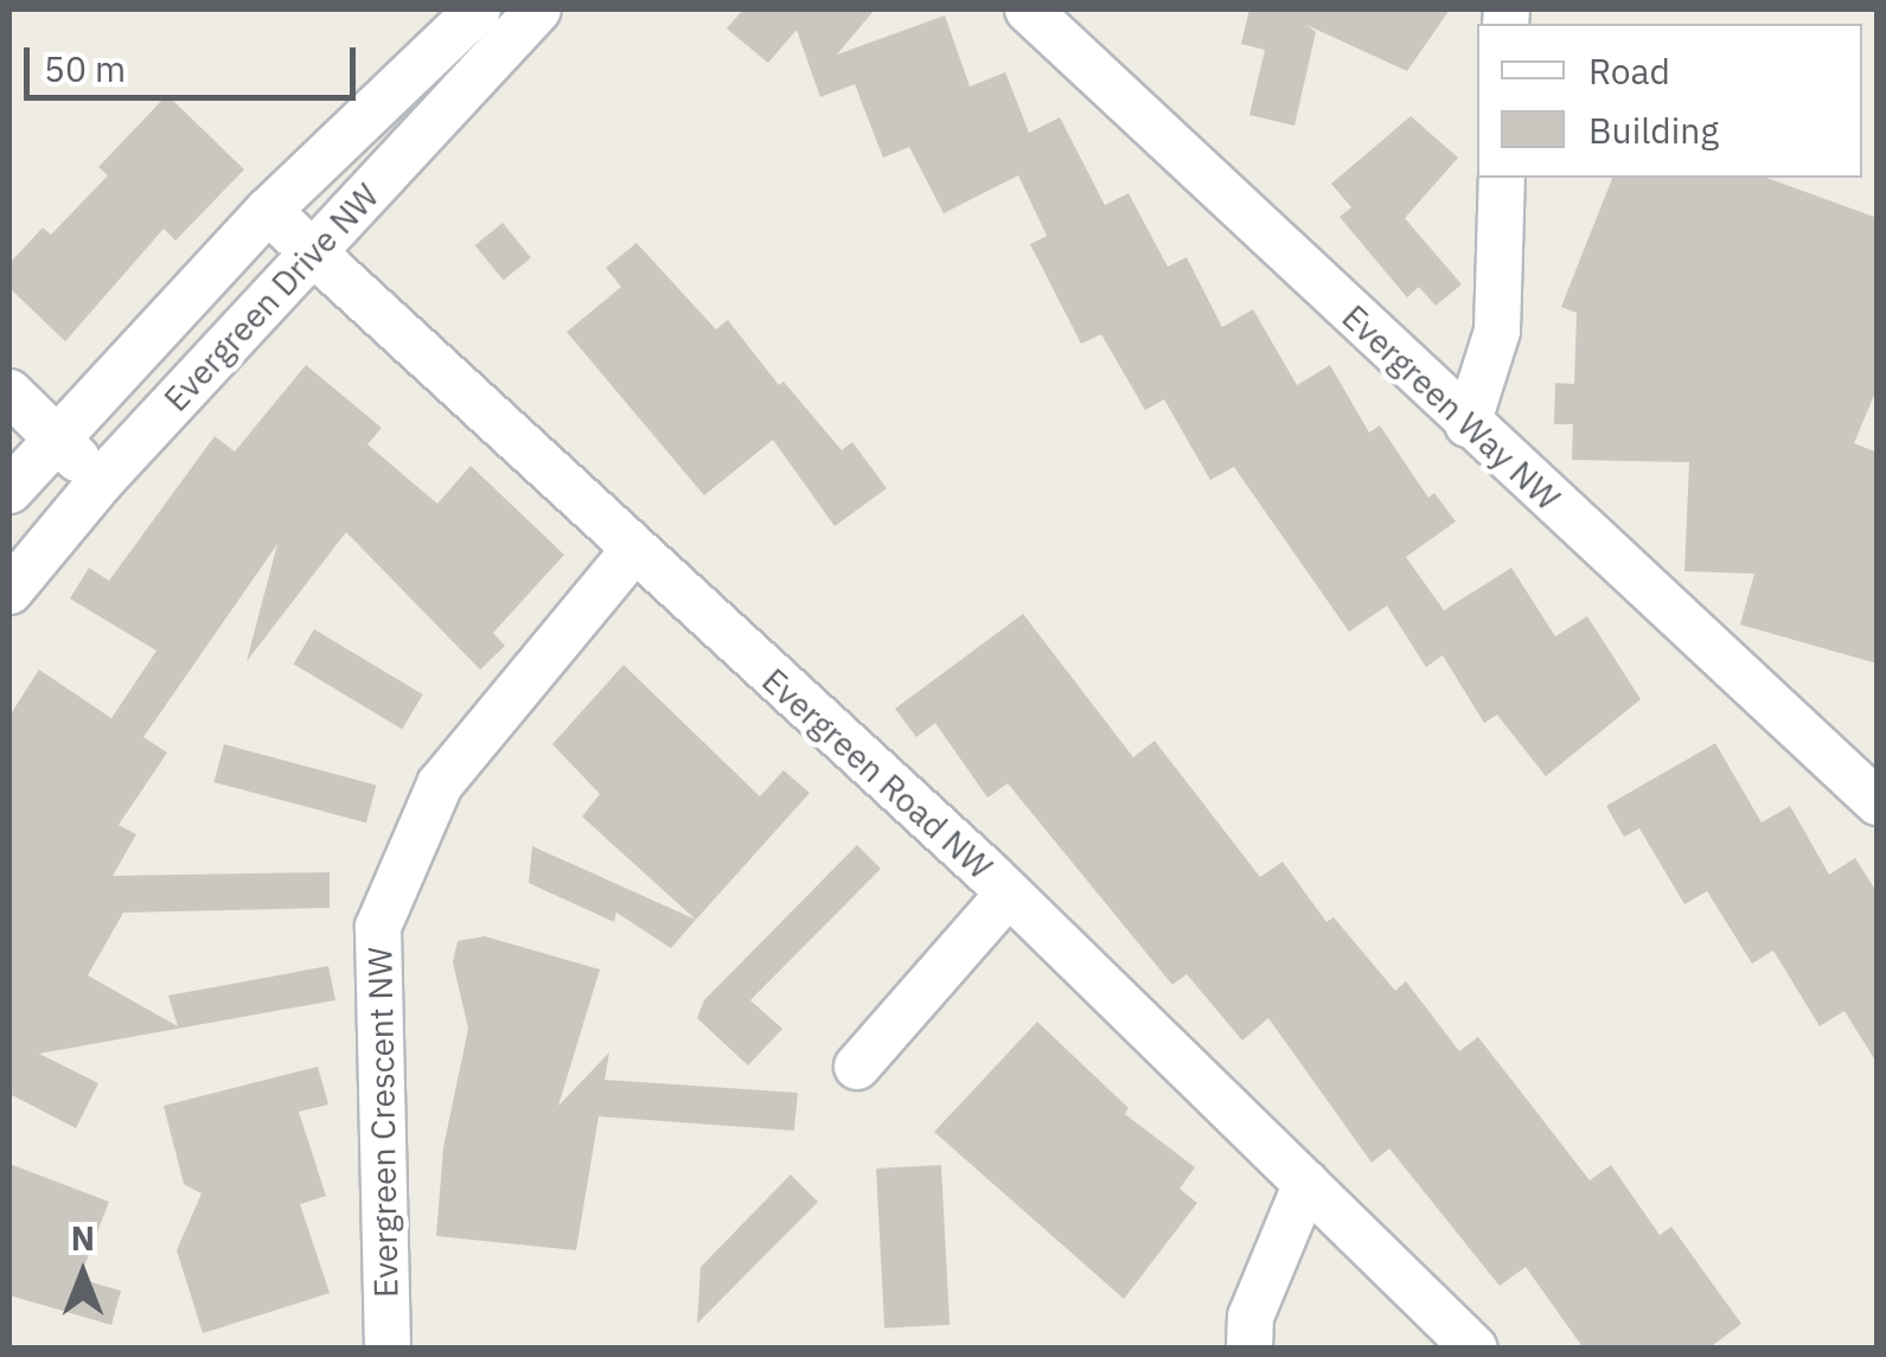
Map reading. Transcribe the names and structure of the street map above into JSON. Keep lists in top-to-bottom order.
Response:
{
  "streets": {
    "street": [
      "Evergreen Drive NW",
      "Evergreen Way NW",
      "Evergreen Road NW",
      "Evergreen Crescent NW"
    ]
  },
  "crossings": [
    ["Evergreen Drive NW", "Evergreen Road NW"],
    ["Evergreen Road NW", "Evergreen Crescent NW"]
  ],
  "legend": ["Road", "Building"],
  "scale_bar": "50 m",
  "north": "top"
}
